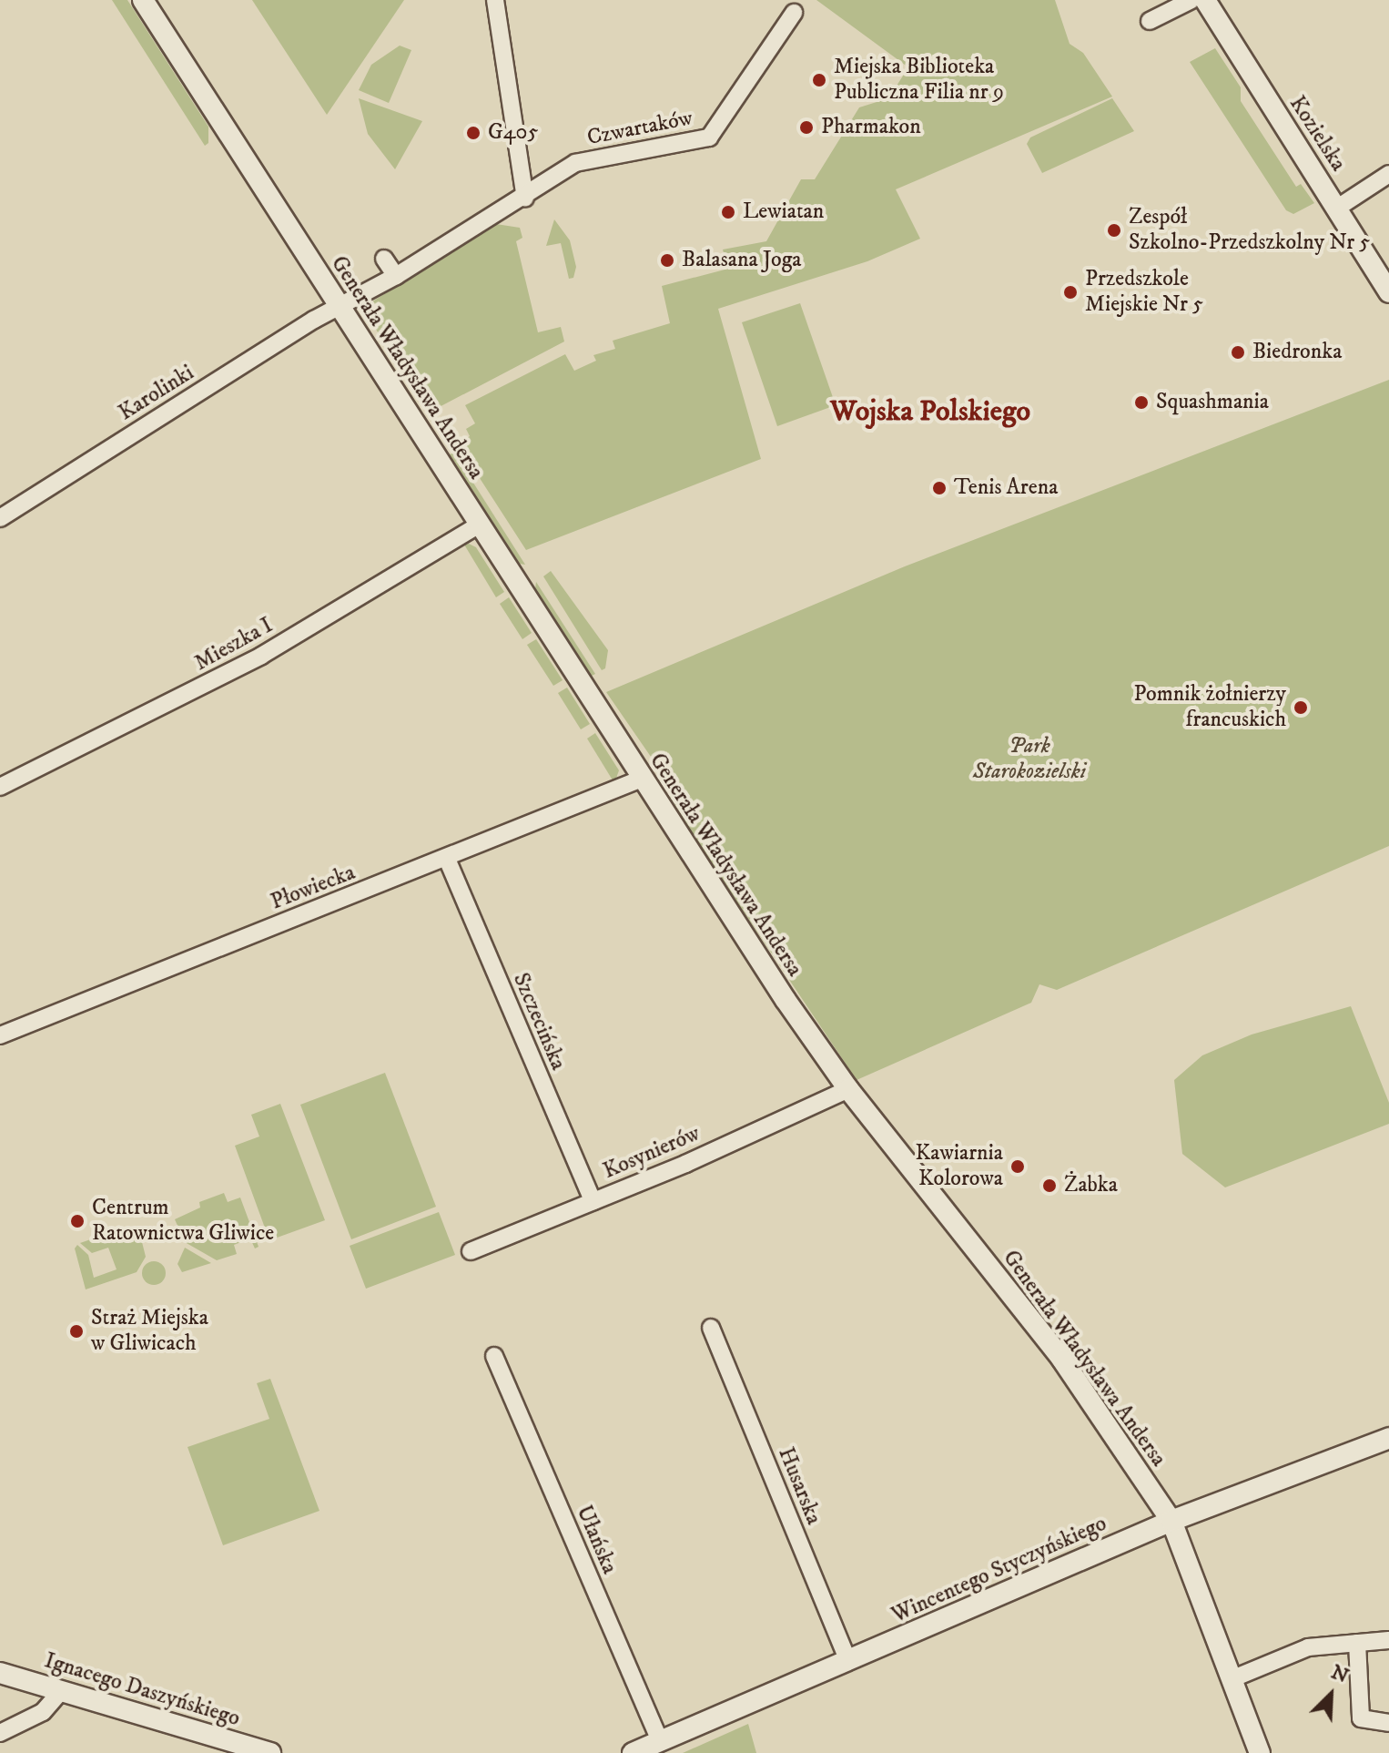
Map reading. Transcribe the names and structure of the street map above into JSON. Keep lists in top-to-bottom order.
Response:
{
  "streets": {
    "street": [
      "Czwartaków",
      "Kozielska",
      "Generała Władysława Andersa",
      "Karolinki",
      "Mieszka I",
      "Płowiecka",
      "Szczecińska",
      "Kosynierów",
      "Husarska",
      "Ułańska",
      "Wincentego Styczyńskiego",
      "Ignacego Daszyńskiego"
    ]
  },
  "crossings": [
    ["Czwartaków", "Generała Władysława Andersa"],
    ["Czwartaków", "Karolinki"],
    ["Generała Władysława Andersa", "Karolinki"],
    ["Generała Władysława Andersa", "Mieszka I"],
    ["Generała Władysława Andersa", "Płowiecka"],
    ["Generała Władysława Andersa", "Kosynierów"],
    ["Generała Władysława Andersa", "Wincentego Styczyńskiego"],
    ["Płowiecka", "Szczecińska"],
    ["Szczecińska", "Kosynierów"],
    ["Husarska", "Wincentego Styczyńskiego"],
    ["Ułańska", "Wincentego Styczyńskiego"]
  ],
  "districts": ["Wojska Polskiego"],
  "parks": ["Park Starokozielski"],
  "places": [
    "Miejska Biblioteka Publiczna Filia nr 9",
    "Pharmakon",
    "G405",
    "Lewiatan",
    "Zespół Szkolno-Przedszkolny Nr 5",
    "Balasana Joga",
    "Przedszkole Miejskie Nr 5",
    "Biedronka",
    "Squashmania",
    "Tenis Arena",
    "Pomnik żołnierzy francuskich",
    "Kawiarnia Kolorowa",
    "Żabka",
    "Centrum Ratownictwa Gliwice",
    "Straż Miejska w Gliwicach"
  ],
  "north": "top right"
}
